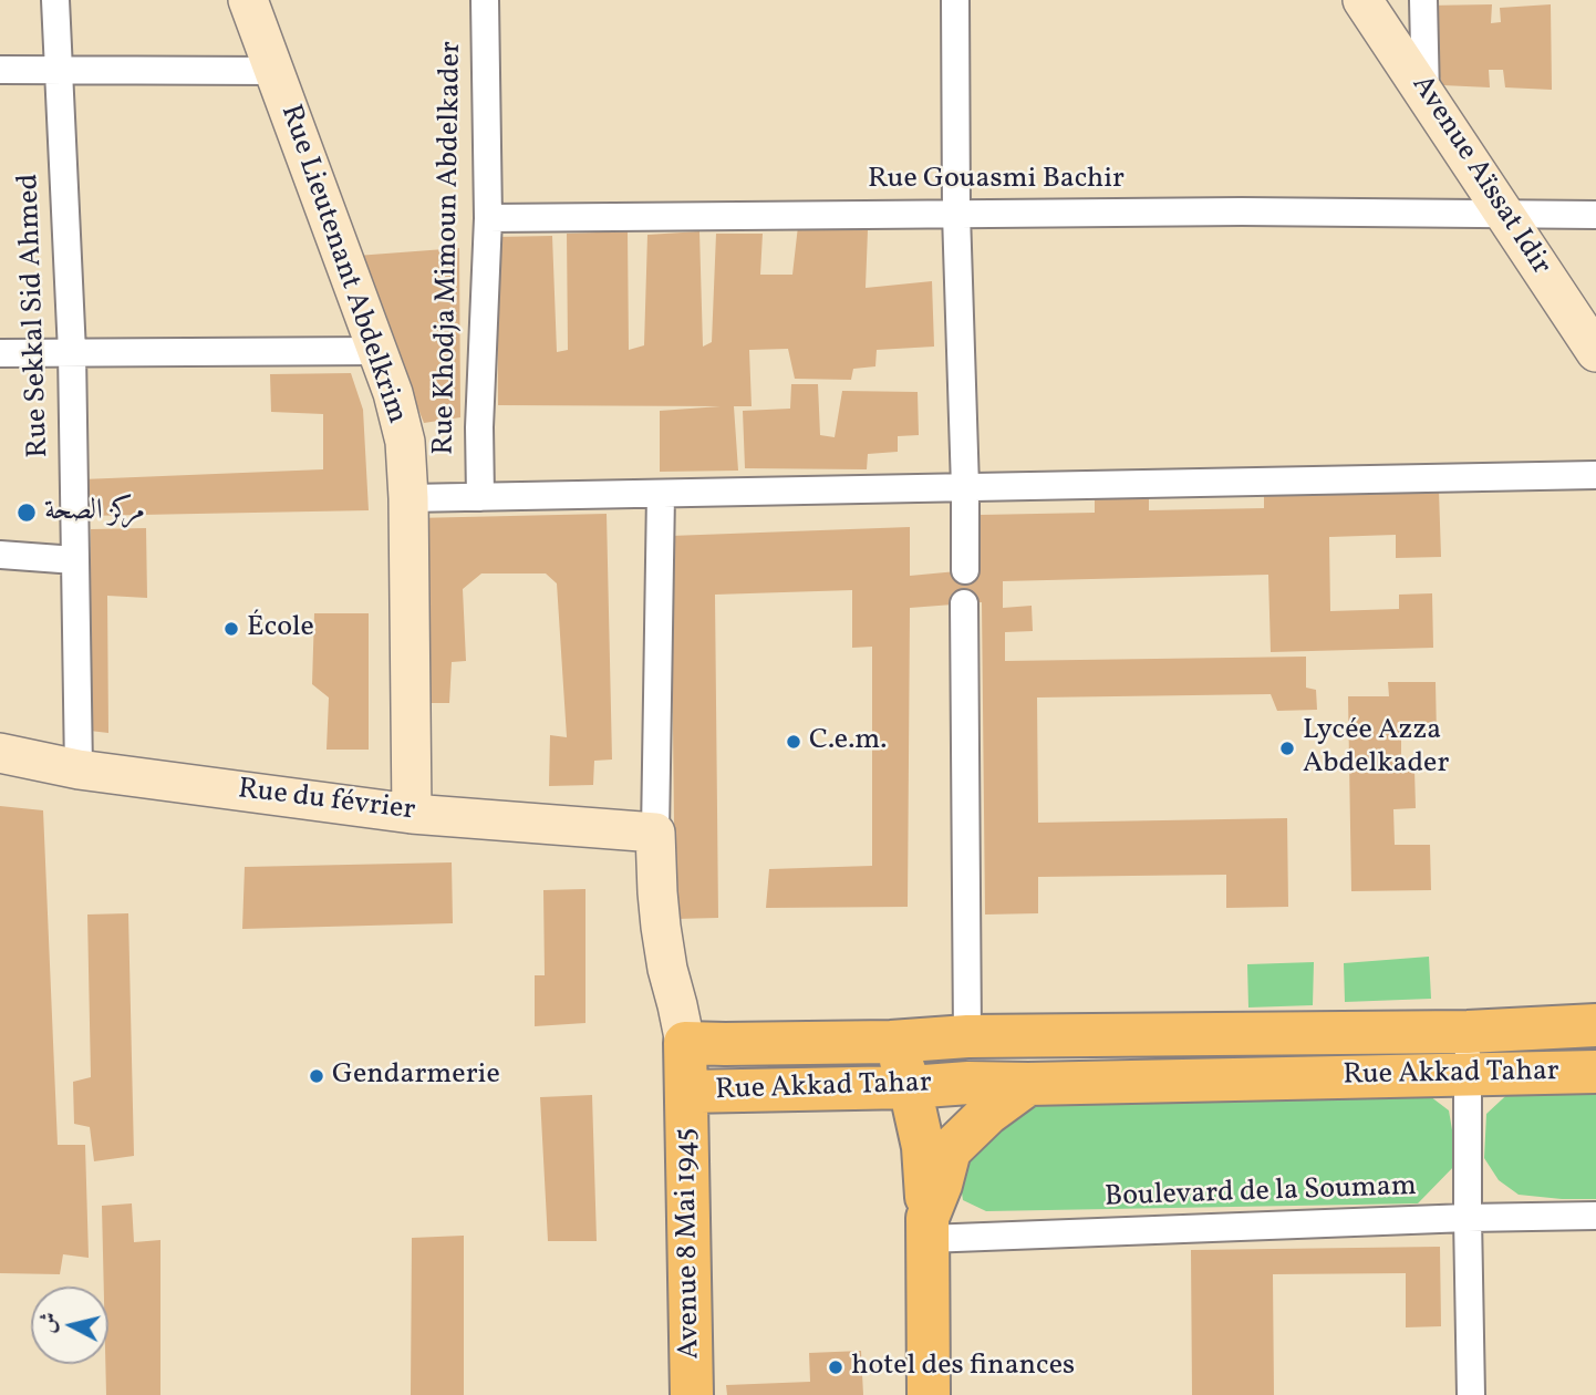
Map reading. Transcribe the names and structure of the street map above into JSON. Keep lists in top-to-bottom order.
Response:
{
  "streets": {
    "main road": ["Rue Akkad Tahar", "Avenue 8 Mai 1945"],
    "street": [
      "Avenue Aïssat Idir",
      "Rue Gouasmi Bachir",
      "Rue Khodja Mimoun Abdelkader",
      "Rue Lieutenant Abdelkrim",
      "Rue Sekkal Sid Ahmed",
      "Rue du février",
      "Boulevard de la Soumam"
    ]
  },
  "crossings": [
    ["Avenue Aïssat Idir", "Rue Gouasmi Bachir"],
    ["Rue Gouasmi Bachir", "Rue Khodja Mimoun Abdelkader"],
    ["Rue Lieutenant Abdelkrim", "Rue du février"],
    ["Rue Sekkal Sid Ahmed", "Rue du février"],
    ["Rue Akkad Tahar", "Avenue 8 Mai 1945"]
  ],
  "places": [
    "مركز الصحة",
    "École",
    "C.e.m.",
    "Lycée Azza Abdelkader",
    "Gendarmerie",
    "hotel des finances"
  ],
  "north": "left"
}
